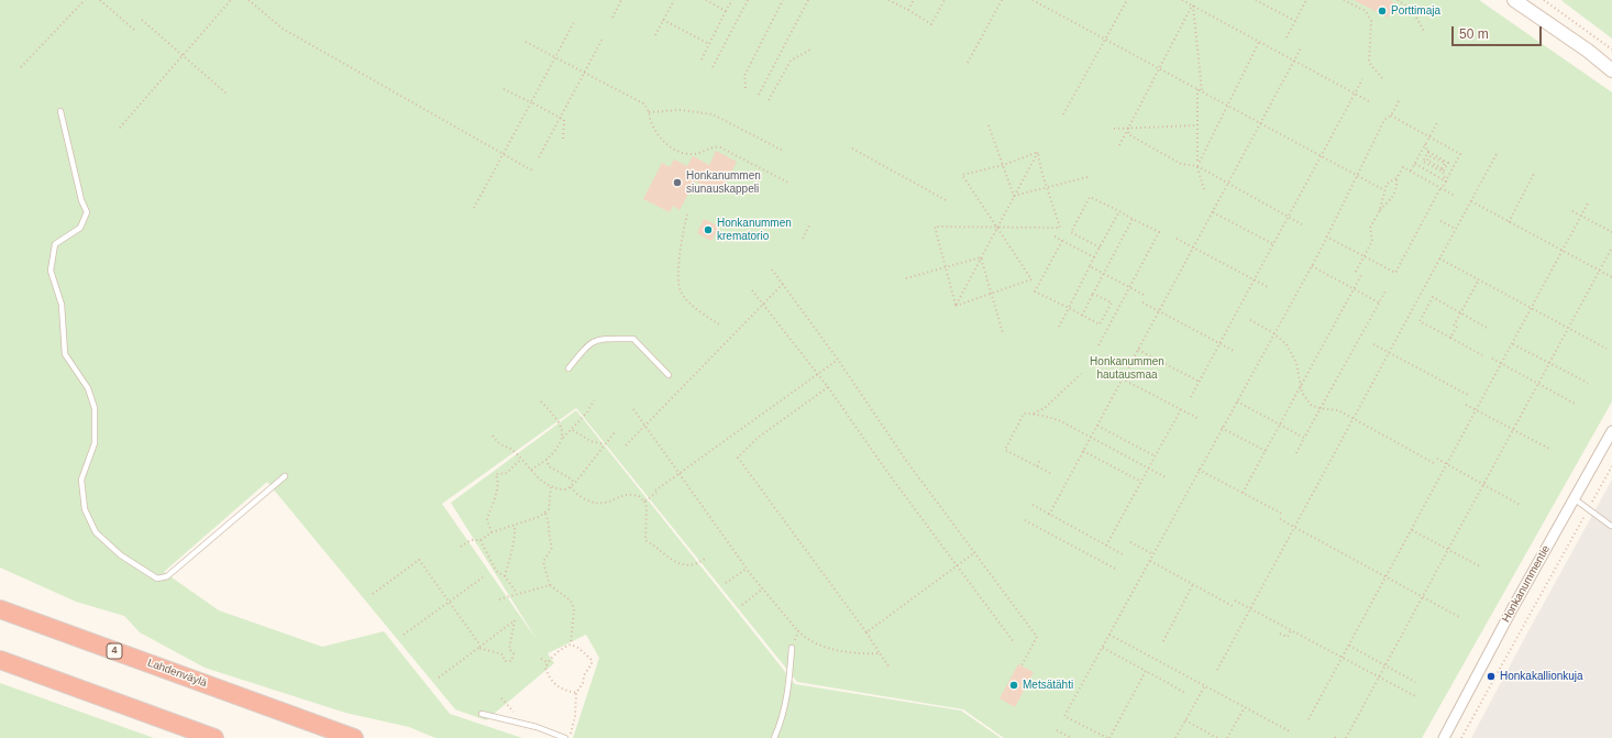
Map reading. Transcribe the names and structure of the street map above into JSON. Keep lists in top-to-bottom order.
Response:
{
  "streets": {
    "highway": ["4", "Lahdenväylä"],
    "street": ["Honkanummentie"]
  },
  "parks": ["Honkanummen hautausmaa"],
  "places": [
    "Porttimaja",
    "Honkanummen siunauskappeli",
    "Honkanummen krematorio",
    "Honkakallionkuja",
    "Metsätähti"
  ],
  "scale_bar": "50 m"
}
